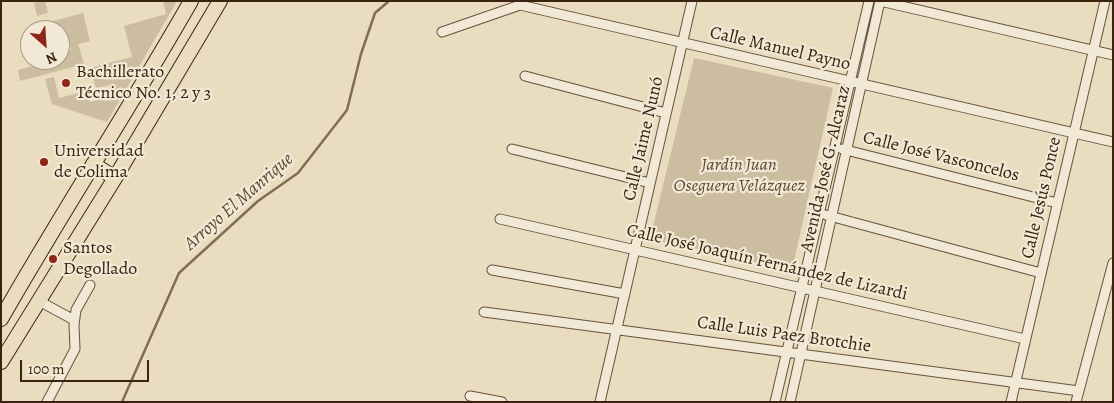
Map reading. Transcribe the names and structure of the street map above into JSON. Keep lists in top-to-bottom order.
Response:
{
  "streets": {
    "street": [
      "Calle Manuel Payno",
      "Calle Jaime Nunó",
      "Calle José Vasconcelos",
      "Avenida José G. Alcaraz",
      "Calle Jesús Ponce",
      "Calle José Joaquín Fernández de Lizardi",
      "Calle Luis Paez Brotchie"
    ]
  },
  "crossings": [
    ["Calle Manuel Payno", "Calle Jaime Nunó"],
    ["Calle Manuel Payno", "Avenida José G. Alcaraz"],
    ["Calle Manuel Payno", "Calle Jesús Ponce"],
    ["Calle Jaime Nunó", "Calle José Joaquín Fernández de Lizardi"],
    ["Calle Jaime Nunó", "Calle Luis Paez Brotchie"],
    ["Calle José Vasconcelos", "Avenida José G. Alcaraz"],
    ["Calle José Vasconcelos", "Calle Jesús Ponce"],
    ["Avenida José G. Alcaraz", "Calle José Joaquín Fernández de Lizardi"],
    ["Avenida José G. Alcaraz", "Calle Luis Paez Brotchie"],
    ["Calle Jesús Ponce", "Calle José Joaquín Fernández de Lizardi"],
    ["Calle Jesús Ponce", "Calle Luis Paez Brotchie"]
  ],
  "water": ["Arroyo El Manrique"],
  "parks": ["Jardín Juan Oseguera Velázquez"],
  "places": ["Bachillerato Técnico No. 1, 2 y 3", "Universidad de Colima", "Santos Degollado"],
  "scale_bar": "100 m",
  "north": "bottom right"
}
